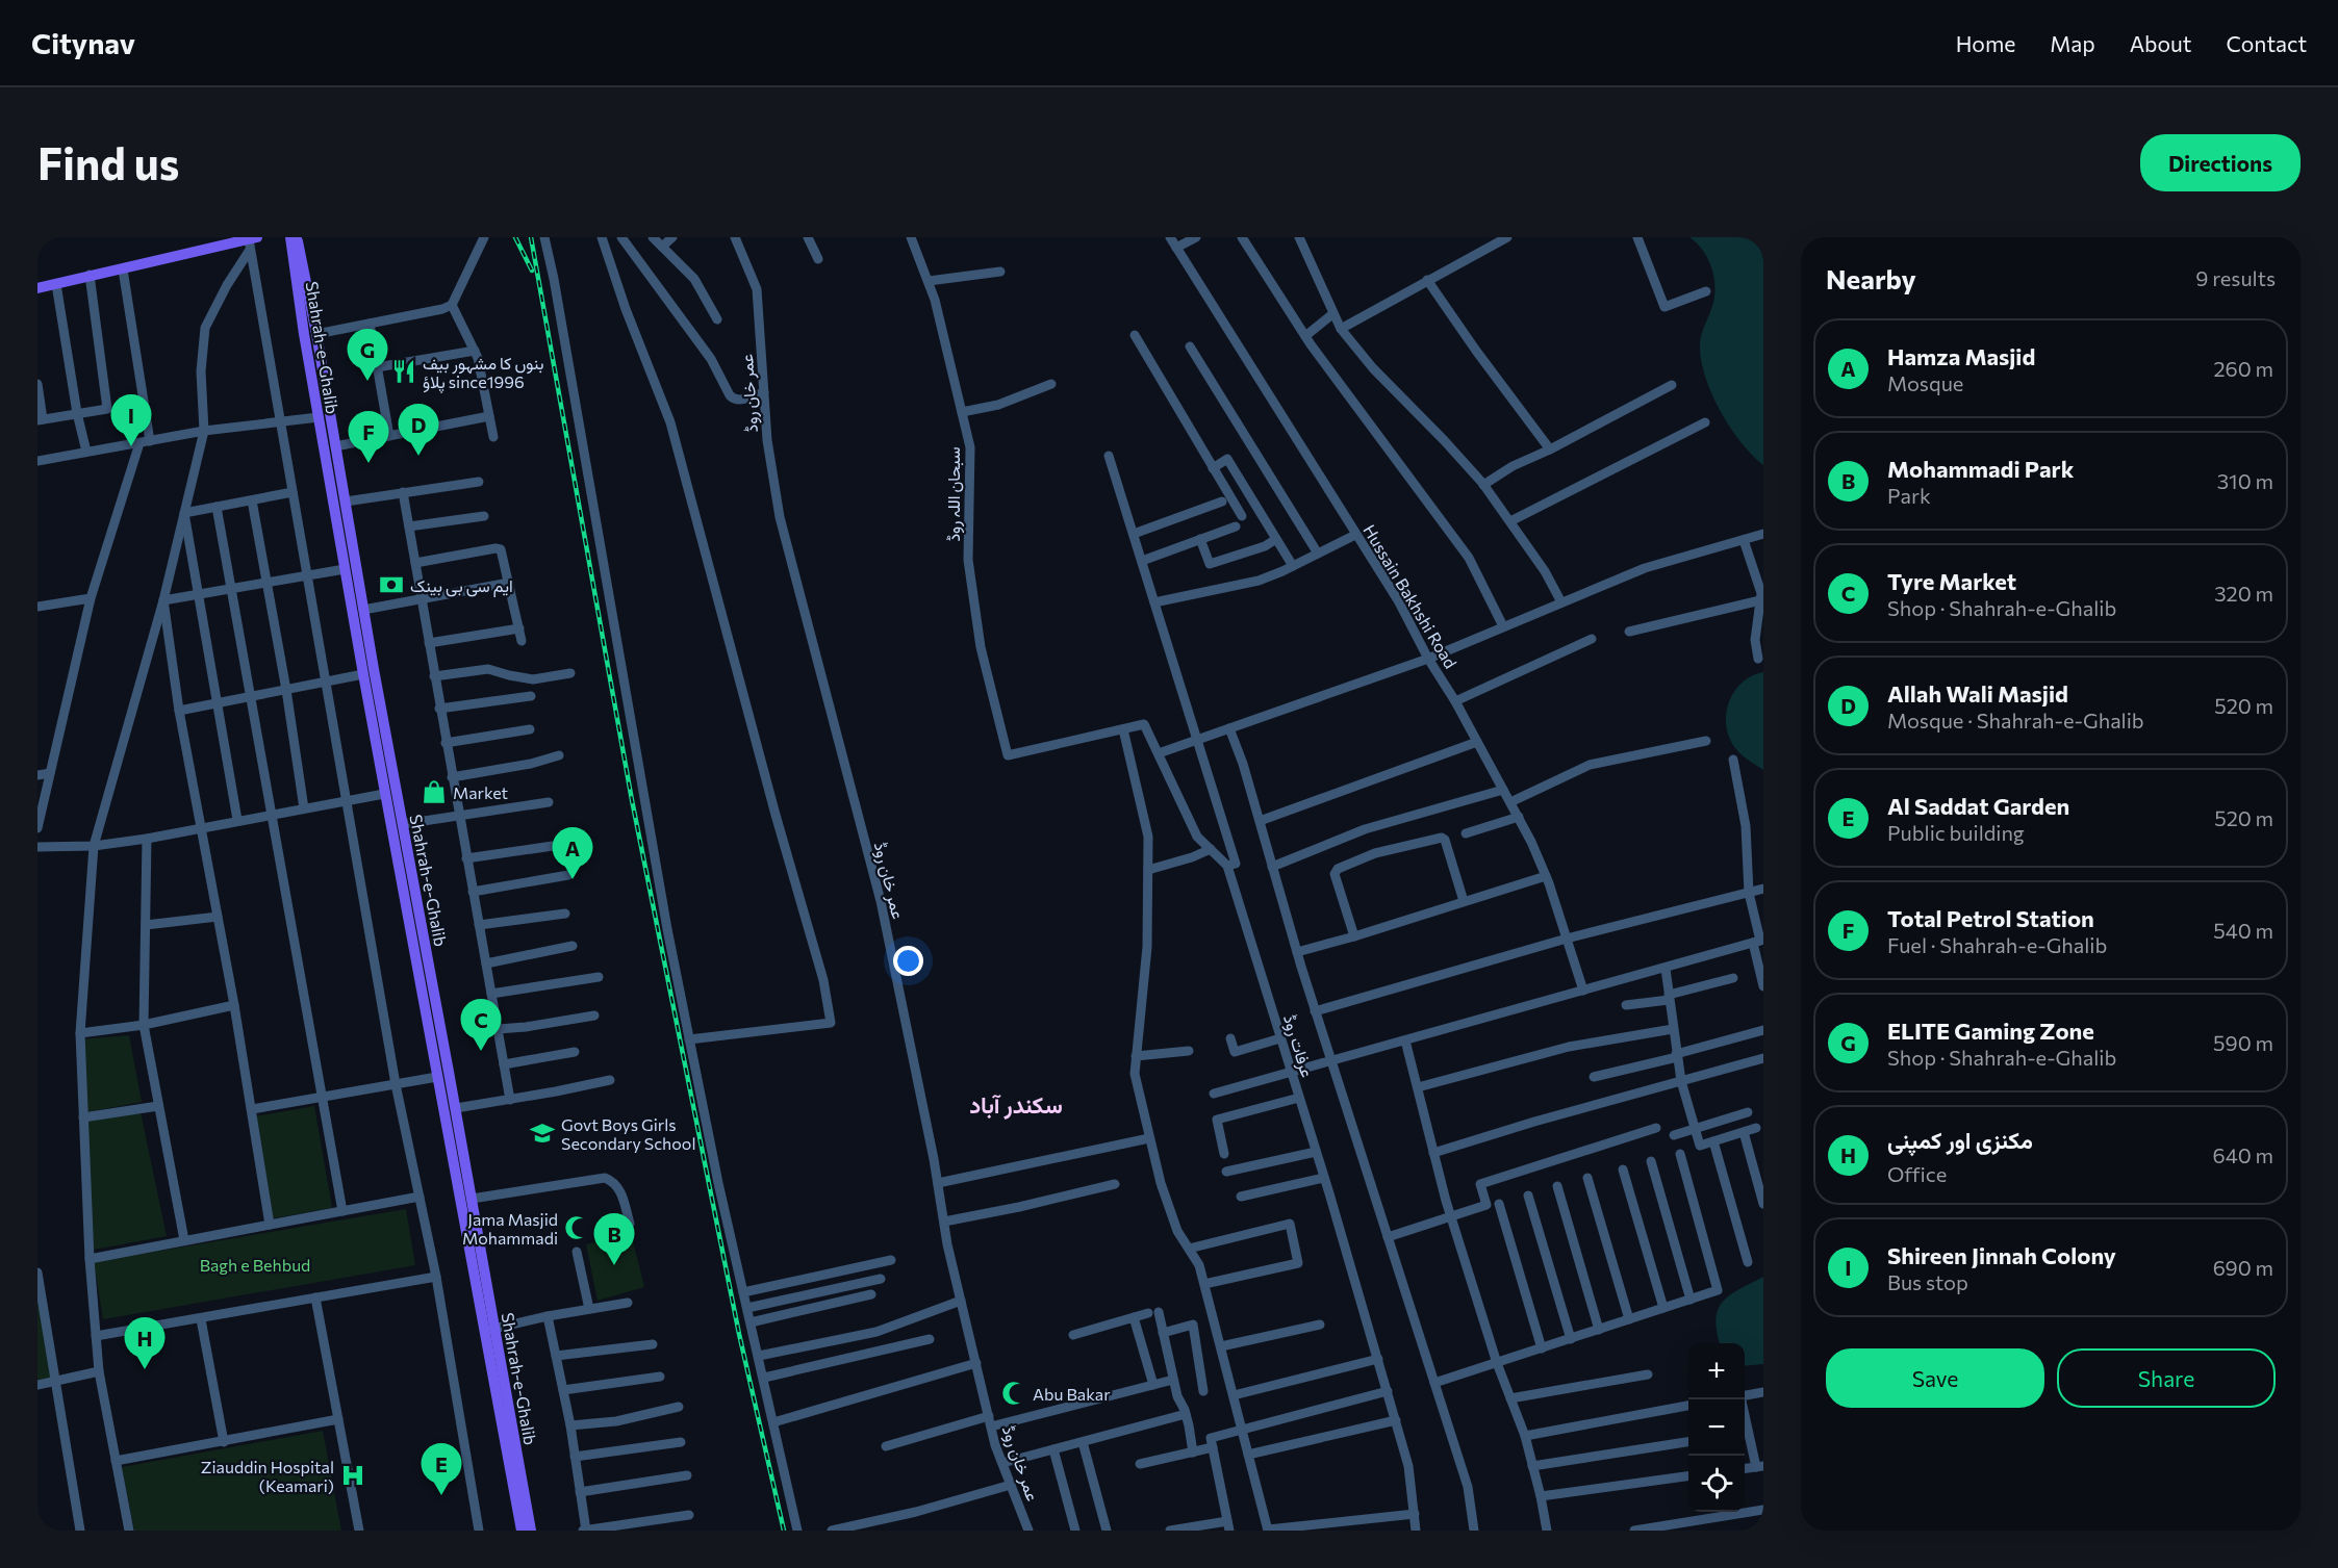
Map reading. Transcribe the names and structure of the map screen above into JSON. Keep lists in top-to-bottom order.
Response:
{
  "streets": {
    "main road": ["Shahrah-e-Ghalib"],
    "street": [
      "عمر خان روڈ",
      "سبحان اللہ روڈ",
      "Hussain Bakhshi Road",
      "عرفات روڈ"
    ]
  },
  "crossings": [
    ["سبحان اللہ روڈ", "عرفات روڈ"]
  ],
  "districts": ["سکندر آباد"],
  "parks": ["Bagh e Behbud"],
  "places": {
    "restaurant": ["بنوں کا مشہور بیف پلاؤ since1996"],
    "bank": ["ایم سی بی بینک"],
    "shop": ["Market"],
    "school or university": ["Govt Boys Girls Secondary School"],
    "mosque": ["Jama Masjid Mohammadi", "Abu Bakar"],
    "hospital": ["Ziauddin Hospital (Keamari)"]
  },
  "page": {
    "header": "Citynav",
    "nav": [
      "Home",
      "Map",
      "About",
      "Contact"
    ],
    "buttons": [
      "Directions",
      ["Save", "Share"]
    ],
    "title": "Find us",
    "heading": ["Nearby", "9 results"],
    "list": [
      {
        "mark": "A",
        "name": "Hamza Masjid",
        "note": "Mosque",
        "value": "260 m"
      },
      {
        "mark": "B",
        "name": "Mohammadi Park",
        "note": "Park",
        "value": "310 m"
      },
      {
        "mark": "C",
        "name": "Tyre Market",
        "note": "Shop · Shahrah-e-Ghalib",
        "value": "320 m"
      },
      {
        "mark": "D",
        "name": "Allah Wali Masjid",
        "note": "Mosque · Shahrah-e-Ghalib",
        "value": "520 m"
      },
      {
        "mark": "E",
        "name": "Al Saddat Garden",
        "note": "Public building",
        "value": "520 m"
      },
      {
        "mark": "F",
        "name": "Total Petrol Station",
        "note": "Fuel · Shahrah-e-Ghalib",
        "value": "540 m"
      },
      {
        "mark": "G",
        "name": "ELITE Gaming Zone",
        "note": "Shop · Shahrah-e-Ghalib",
        "value": "590 m"
      },
      {
        "mark": "H",
        "name": "مکنزی اور کمپنی",
        "note": "Office",
        "value": "640 m"
      },
      {
        "mark": "I",
        "name": "Shireen Jinnah Colony",
        "note": "Bus stop",
        "value": "690 m"
      }
    ],
    "pins": [
      "G",
      "I",
      "D",
      "F",
      "A",
      "C",
      "B",
      "H",
      "E"
    ],
    "map_buttons": ["+", "−"]
  }
}
